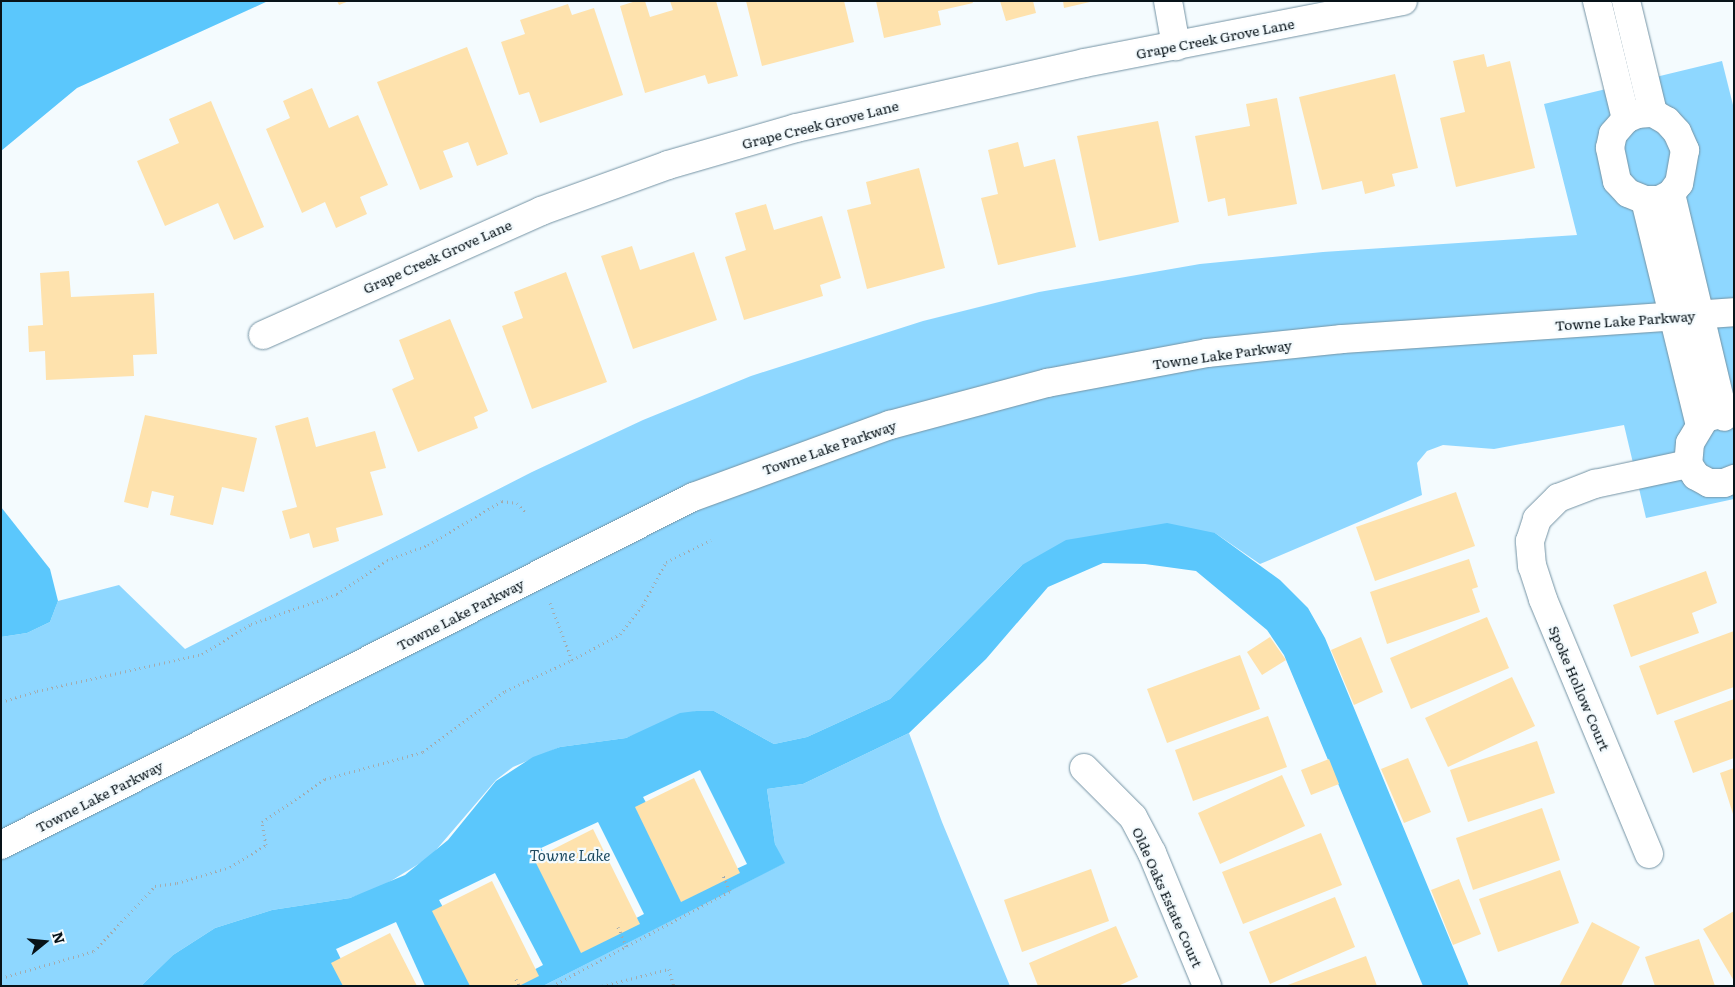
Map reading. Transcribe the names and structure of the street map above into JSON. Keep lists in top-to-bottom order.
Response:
{
  "streets": {
    "street": [
      "Grape Creek Grove Lane",
      "Towne Lake Parkway",
      "Spoke Hollow Court",
      "Olde Oaks Estate Court"
    ]
  },
  "water": ["Towne Lake"],
  "north": "right"
}
